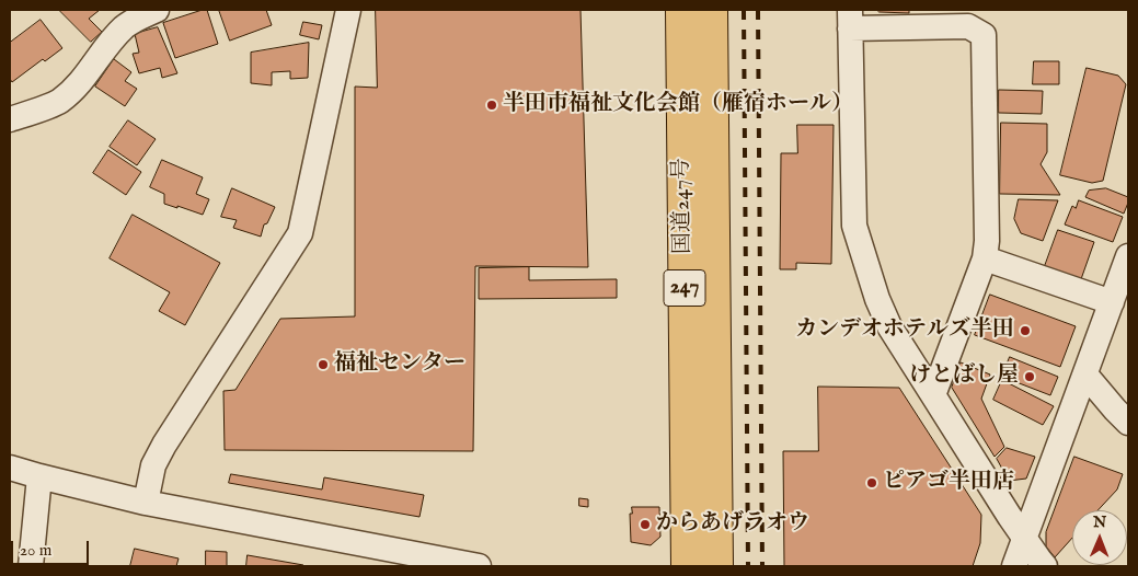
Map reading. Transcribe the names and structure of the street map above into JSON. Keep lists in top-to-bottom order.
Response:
{
  "streets": {
    "highway": ["国道247号", "247"]
  },
  "places": [
    "半田市福祉文化会館（雁宿ホール）",
    "カンデオホテルズ半田",
    "福祉センター",
    "けとばし屋",
    "ピアゴ半田店",
    "からあげラオウ"
  ],
  "scale_bar": "20 m",
  "north": "top"
}
